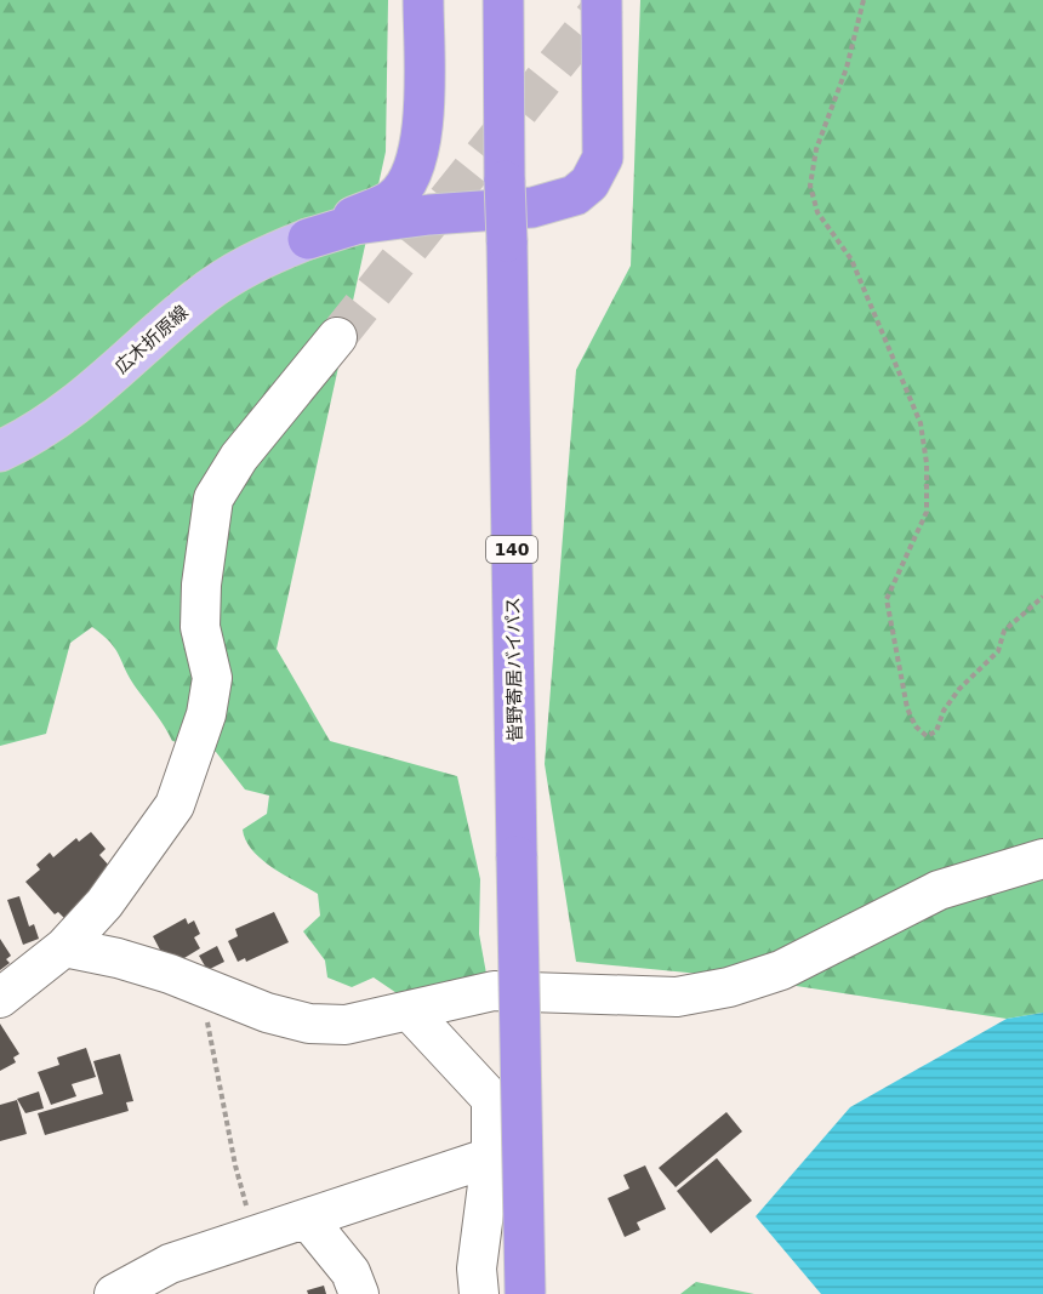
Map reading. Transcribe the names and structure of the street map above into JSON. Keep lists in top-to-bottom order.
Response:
{
  "streets": {
    "highway": ["140", "皆野寄居バイパス"],
    "main road": ["広木折原線"]
  }
}
